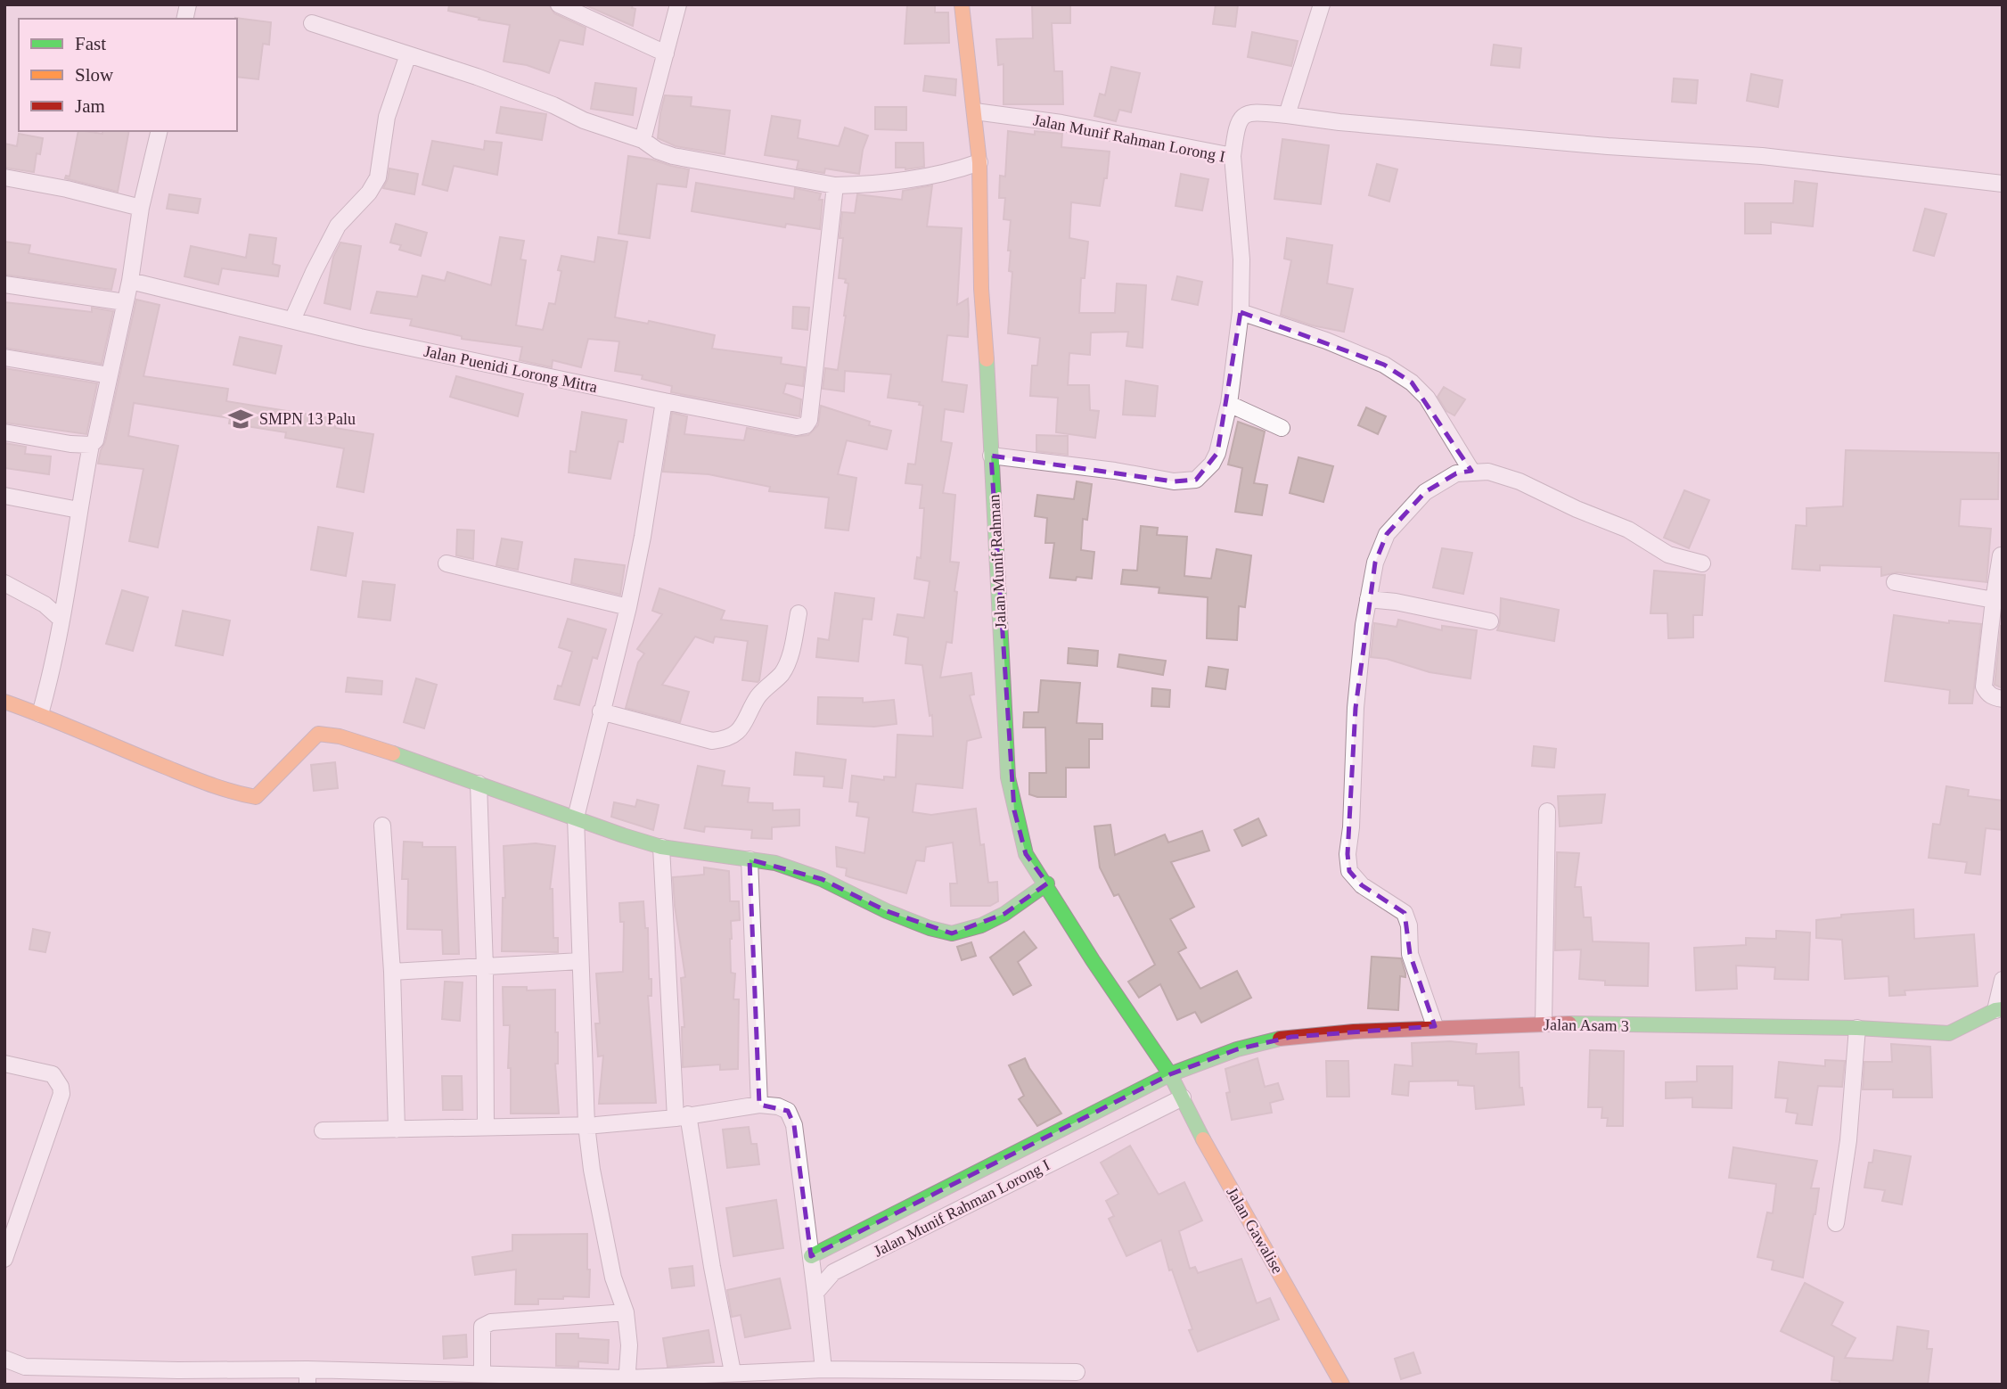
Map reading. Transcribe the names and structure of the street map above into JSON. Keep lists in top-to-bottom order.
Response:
{
  "streets": {
    "street": [
      "Jalan Munif Rahman Lorong I",
      "Jalan Puenidi Lorong Mitra",
      "Jalan Munif Rahman",
      "Jalan Asam 3",
      "Jalan Gawalise"
    ]
  },
  "crossings": [
    ["Jalan Munif Rahman Lorong I", "Jalan Munif Rahman"],
    ["Jalan Munif Rahman Lorong I", "Jalan Gawalise"],
    ["Jalan Munif Rahman", "Jalan Asam 3"],
    ["Jalan Munif Rahman", "Jalan Gawalise"],
    ["Jalan Asam 3", "Jalan Gawalise"]
  ],
  "places": {
    "school or university": ["SMPN 13 Palu"]
  },
  "legend": ["Fast", "Slow", "Jam"]
}
